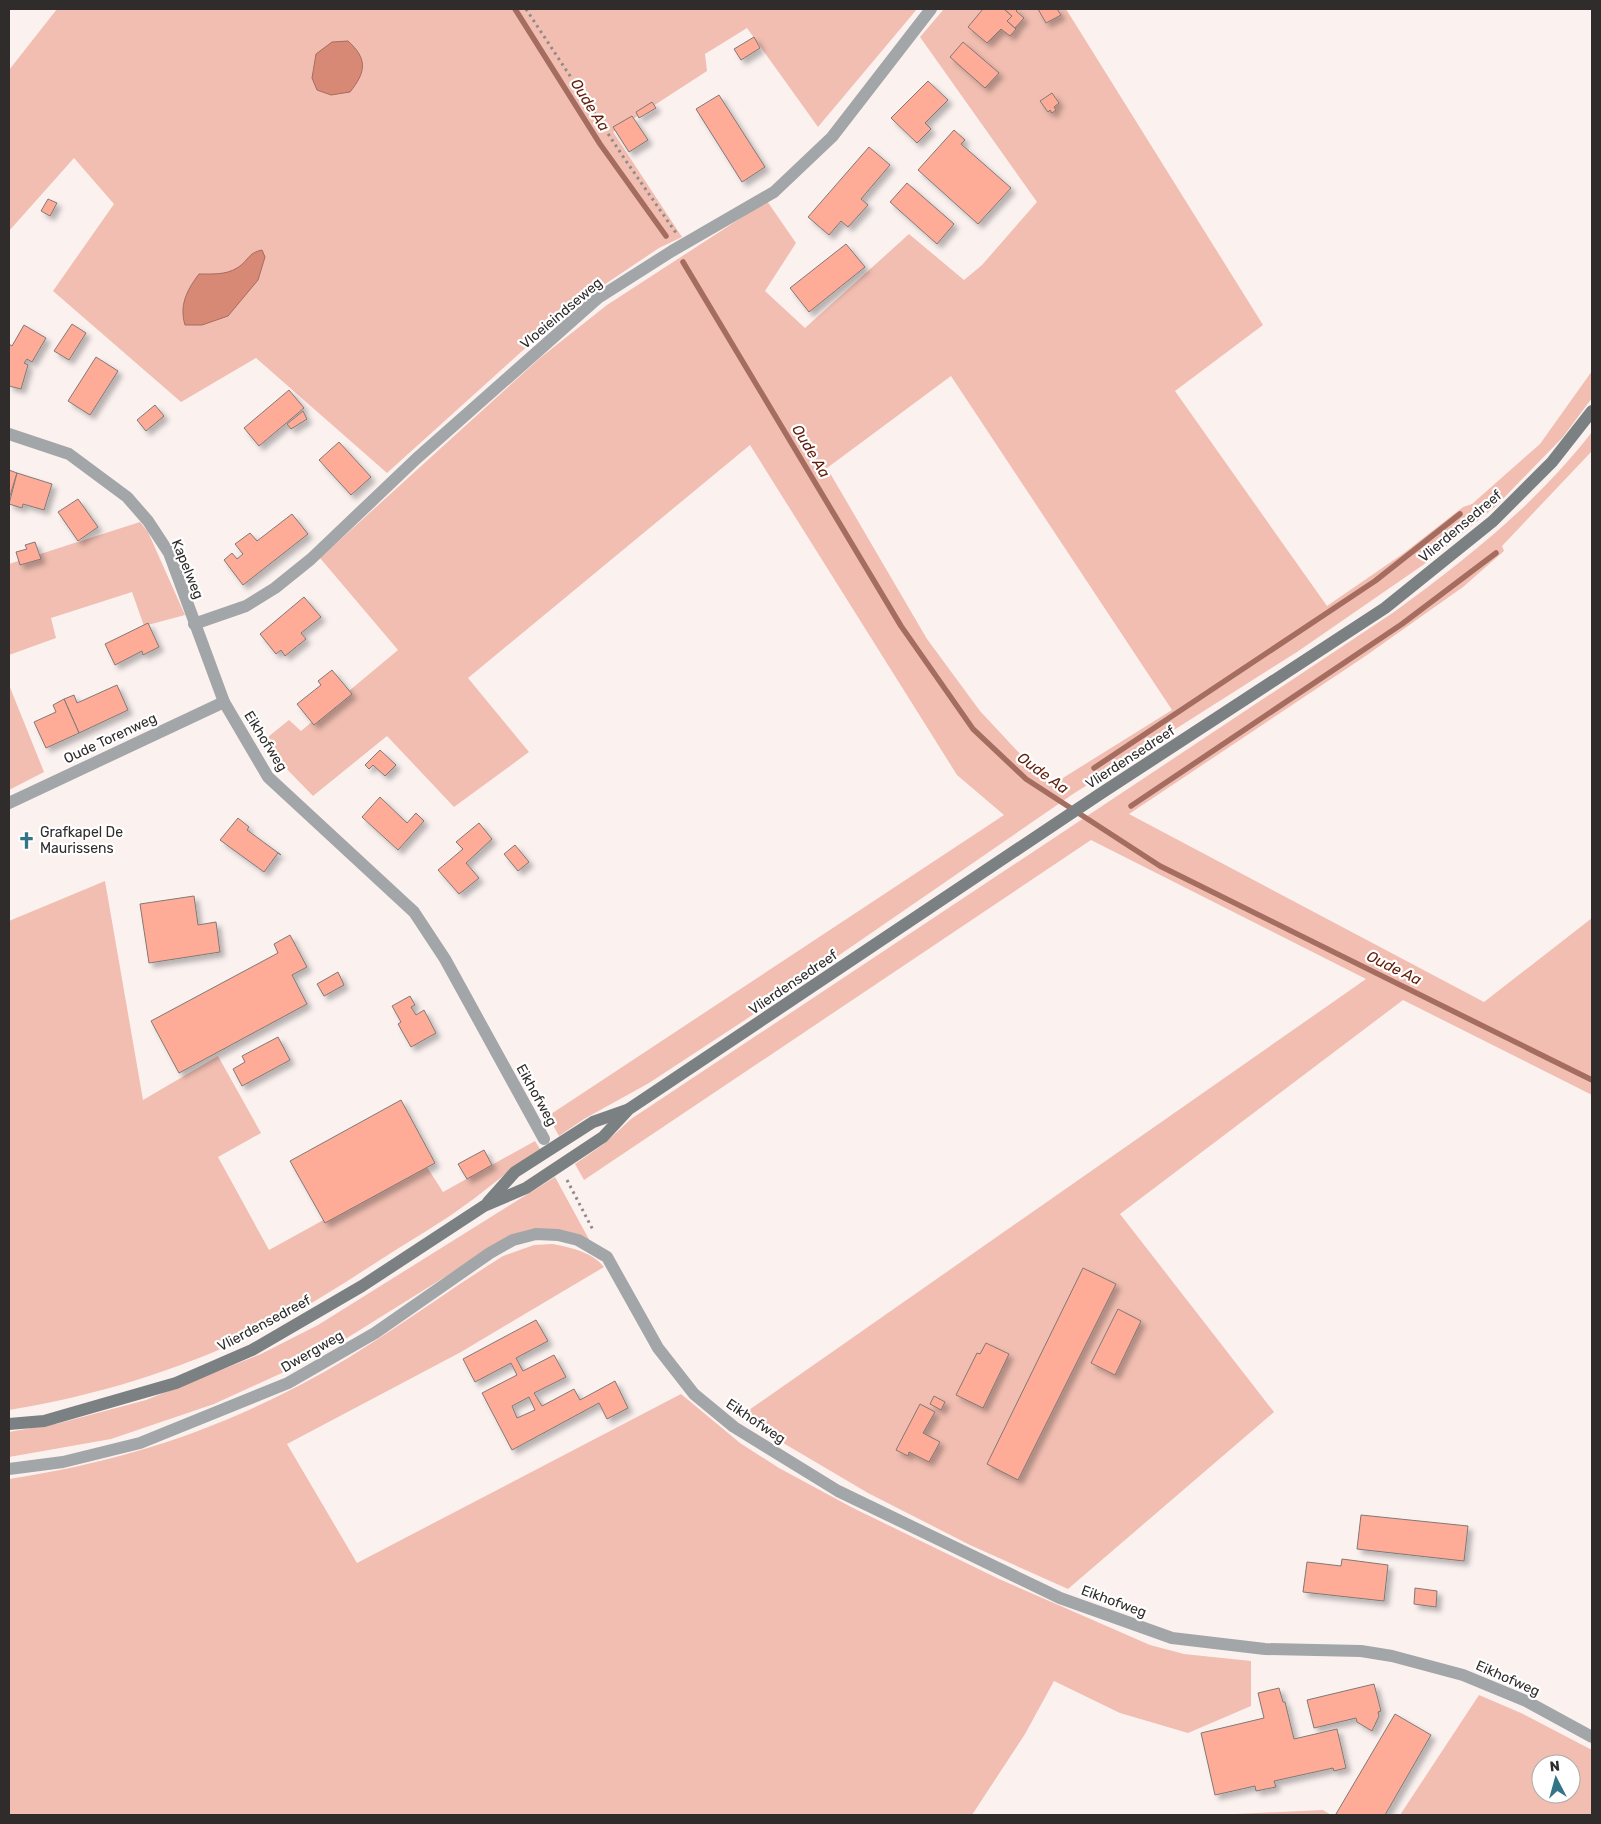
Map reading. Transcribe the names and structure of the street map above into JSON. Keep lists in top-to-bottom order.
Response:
{
  "streets": {
    "main road": ["Vlierdensedreef"],
    "street": [
      "Vloeieindseweg",
      "Kapelweg",
      "Oude Torenweg",
      "Eikhofweg",
      "Dwergweg"
    ]
  },
  "crossings": [
    ["Vloeieindseweg", "Kapelweg"],
    ["Kapelweg", "Oude Torenweg"],
    ["Kapelweg", "Eikhofweg"],
    ["Oude Torenweg", "Eikhofweg"],
    ["Eikhofweg", "Dwergweg"]
  ],
  "water": ["Oude Aa"],
  "places": {
    "church": ["Grafkapel De Maurissens"]
  },
  "north": "top"
}
